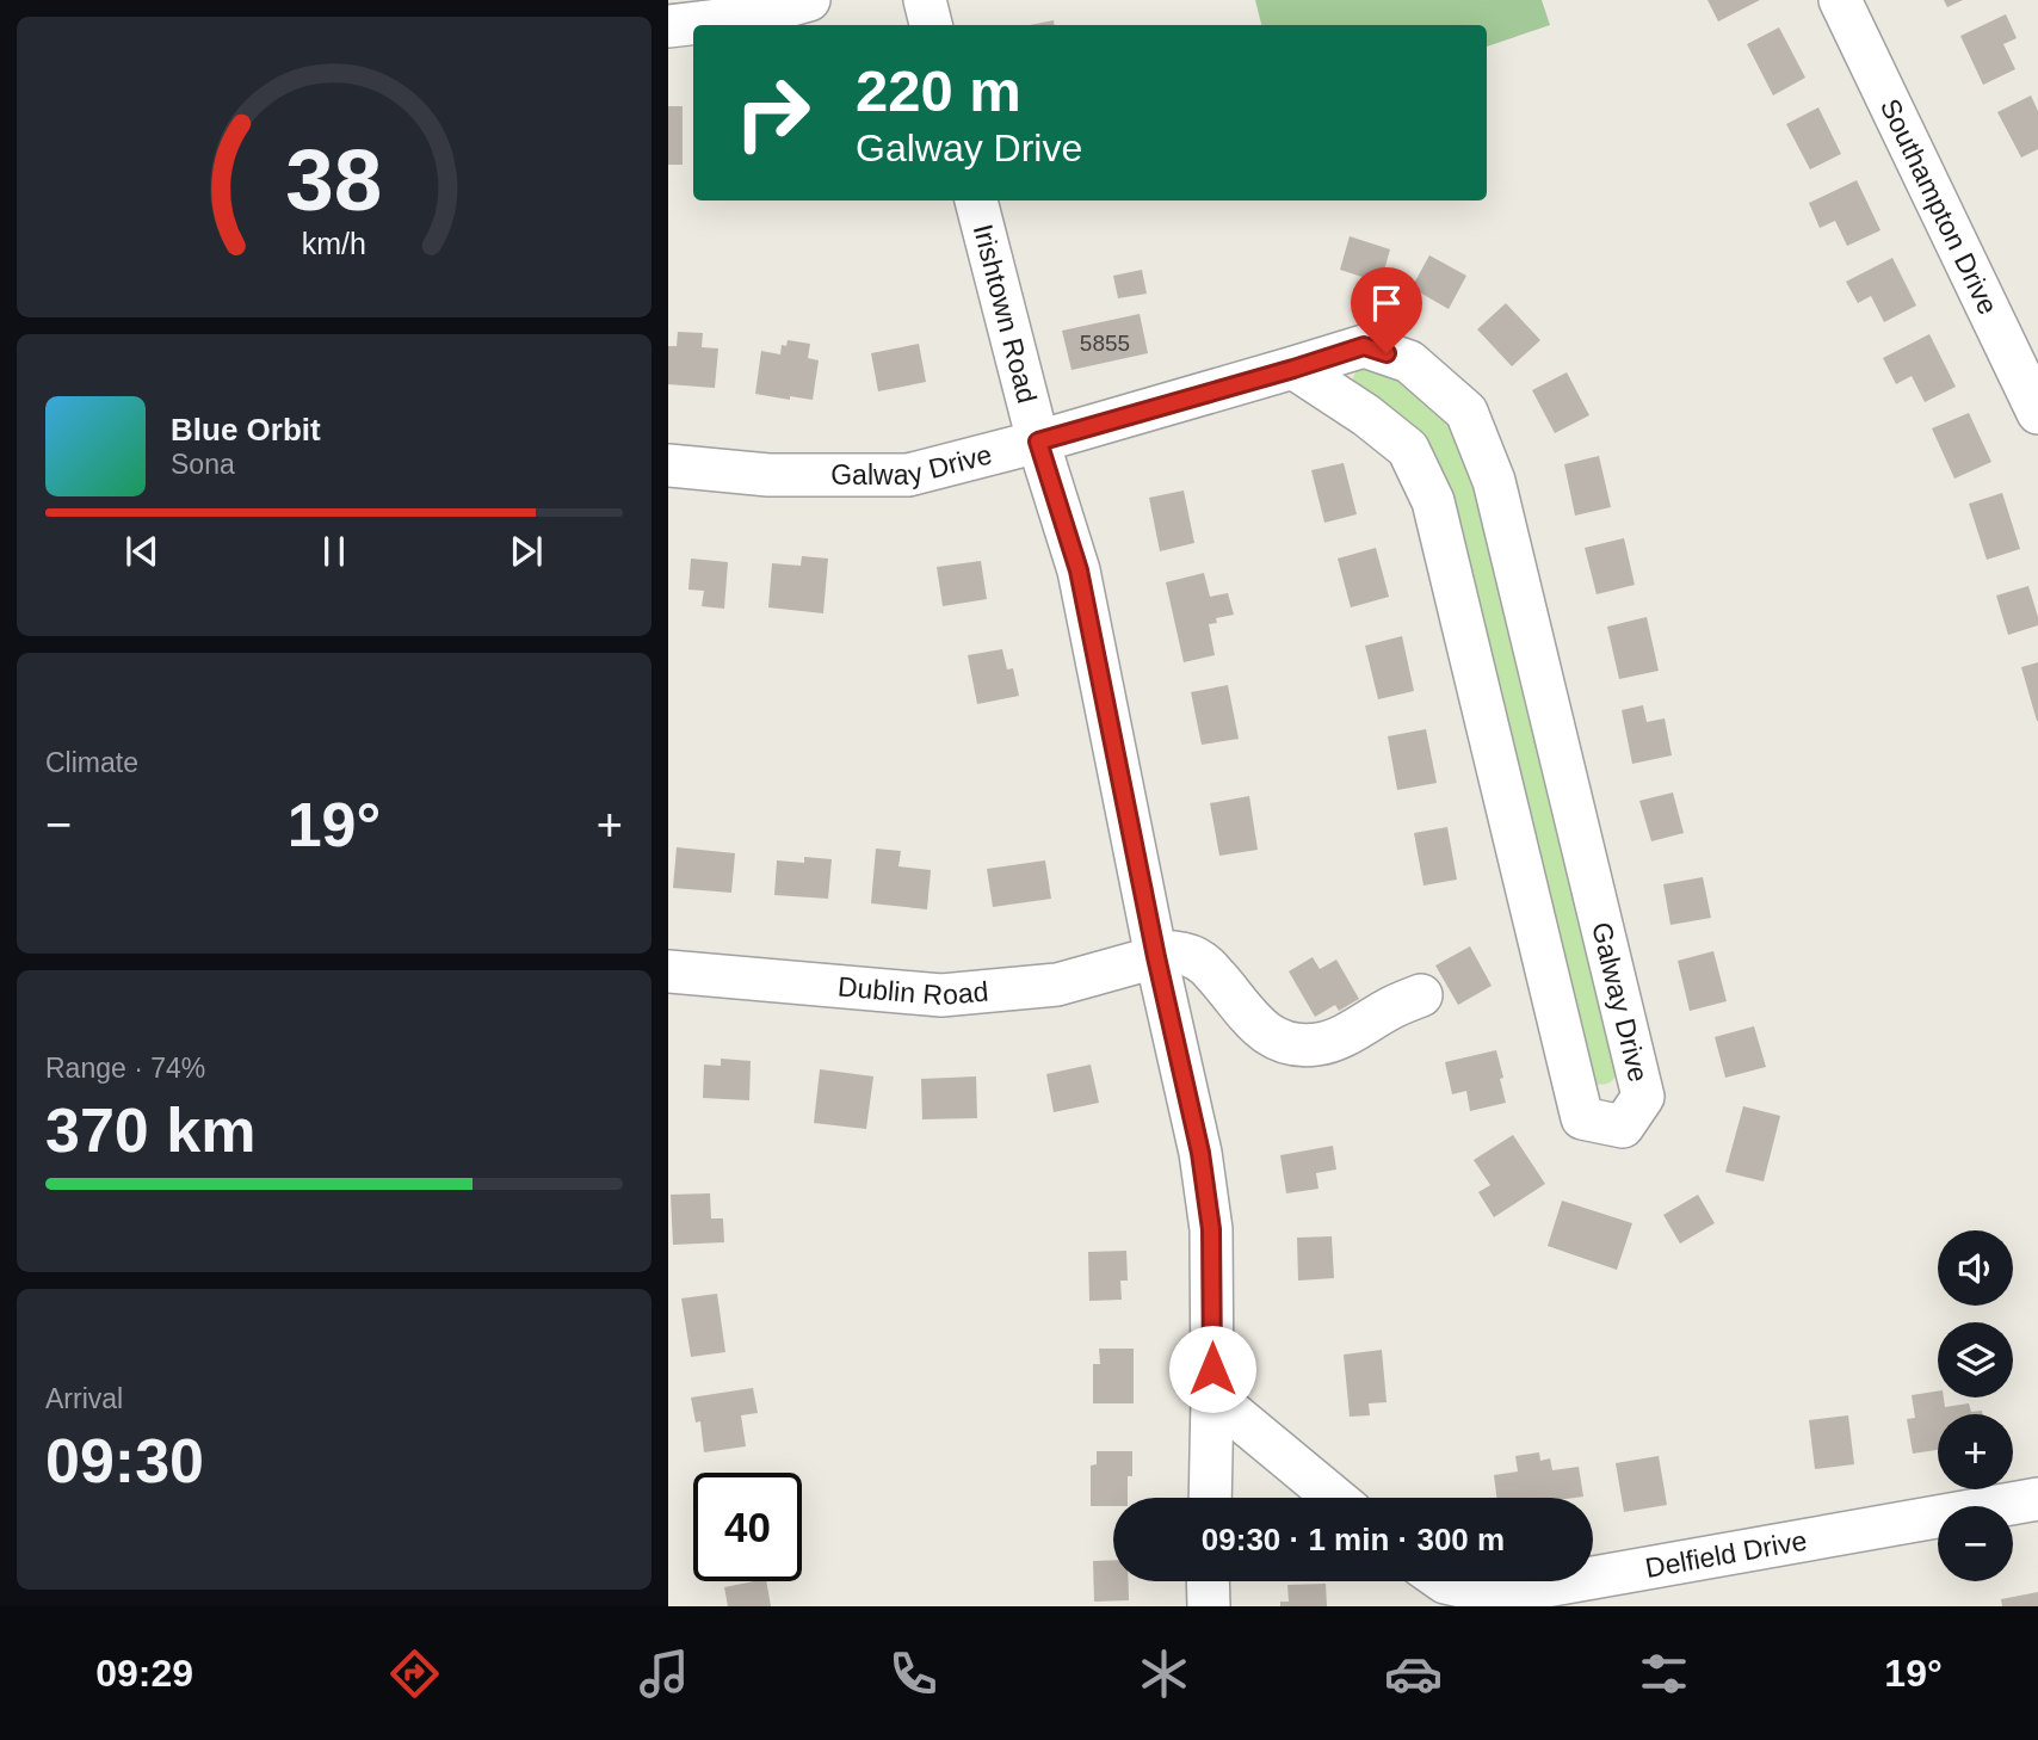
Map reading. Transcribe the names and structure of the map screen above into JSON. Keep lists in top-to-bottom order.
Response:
{
  "streets": {
    "street": [
      "Southampton Drive",
      "Irishtown Road",
      "Galway Drive",
      "Dublin Road",
      "Delfield Drive"
    ]
  },
  "crossings": [
    ["Irishtown Road", "Galway Drive"],
    ["Irishtown Road", "Dublin Road"]
  ],
  "house_numbers": ["5855"],
  "page": {
    "turn": ["220 m", "Galway Drive"],
    "song": ["Blue Orbit", "Sona"],
    "tile": [
      "Climate",
      ["Range · 74%", "370 km"],
      ["Arrival", "09:30"]
    ],
    "heat": ["−", "19°", "+"],
    "map_buttons": ["+", "−"],
    "limit": "40",
    "trip": "09:30 · 1 min · 300 m",
    "tabs": ["09:29", "19°"],
    "gauge": ["38", "km/h"]
  }
}
